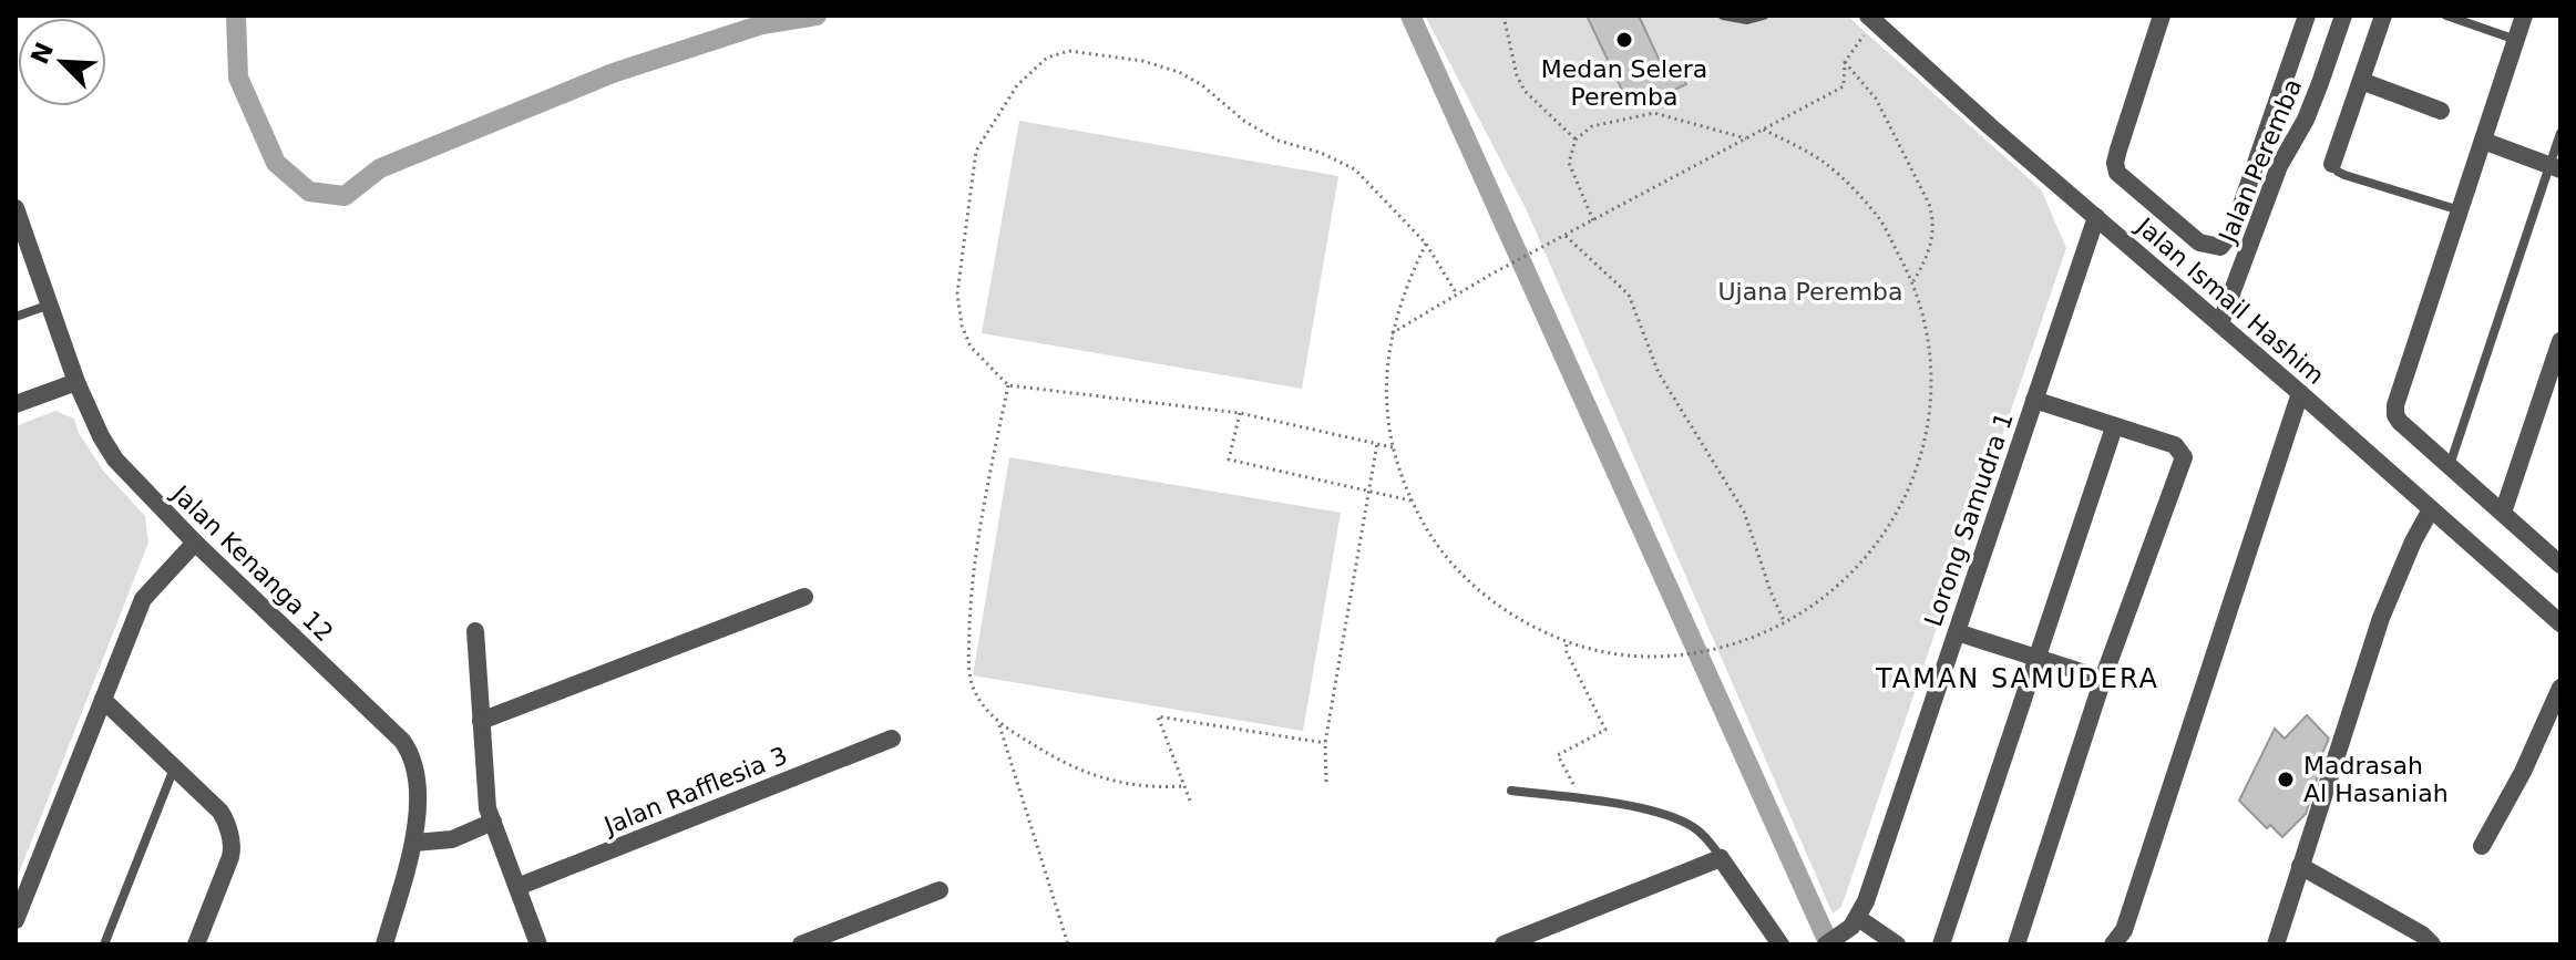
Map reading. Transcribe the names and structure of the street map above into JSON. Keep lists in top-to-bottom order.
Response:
{
  "streets": {
    "street": [
      "Jalan Peremba",
      "Jalan Ismail Hashim",
      "Lorong Samudra 1",
      "Jalan Kenanga 12",
      "Jalan Rafflesia 3"
    ]
  },
  "crossings": [
    ["Jalan Peremba", "Jalan Ismail Hashim"],
    ["Jalan Ismail Hashim", "Lorong Samudra 1"]
  ],
  "districts": ["TAMAN SAMUDERA"],
  "parks": ["Ujana Peremba"],
  "places": ["Medan Selera Peremba", "Madrasah Al Hasaniah"],
  "north": "top left"
}
